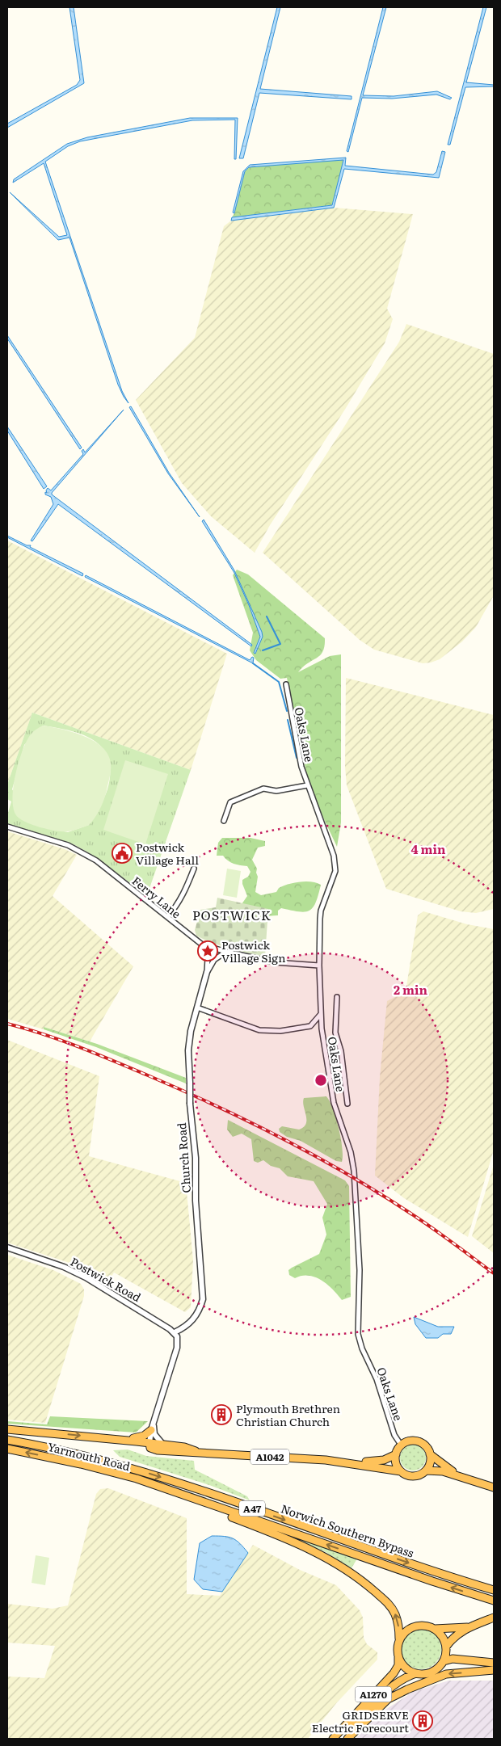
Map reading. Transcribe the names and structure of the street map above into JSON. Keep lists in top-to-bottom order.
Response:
{
  "streets": {
    "highway": [
      "Yarmouth Road",
      "A1042",
      "A47",
      "Norwich Southern Bypass",
      "A1270"
    ],
    "street": [
      "Oaks Lane",
      "Ferry Lane",
      "Church Road",
      "Postwick Road"
    ]
  },
  "crossings": [
    ["Oaks Lane", "A1042"],
    ["Church Road", "Postwick Road"],
    ["Yarmouth Road", "A47"],
    ["Yarmouth Road", "Norwich Southern Bypass"],
    ["A47", "Norwich Southern Bypass"],
    ["A47", "A1270"]
  ],
  "districts": ["POSTWICK"],
  "places": {
    "public building": ["Postwick Village Hall"],
    "place": ["Postwick Village Sign"],
    "building": ["Plymouth Brethren Christian Church", "GRIDSERVE Electric Forecourt"]
  },
  "rings": ["4 min", "2 min"]
}
